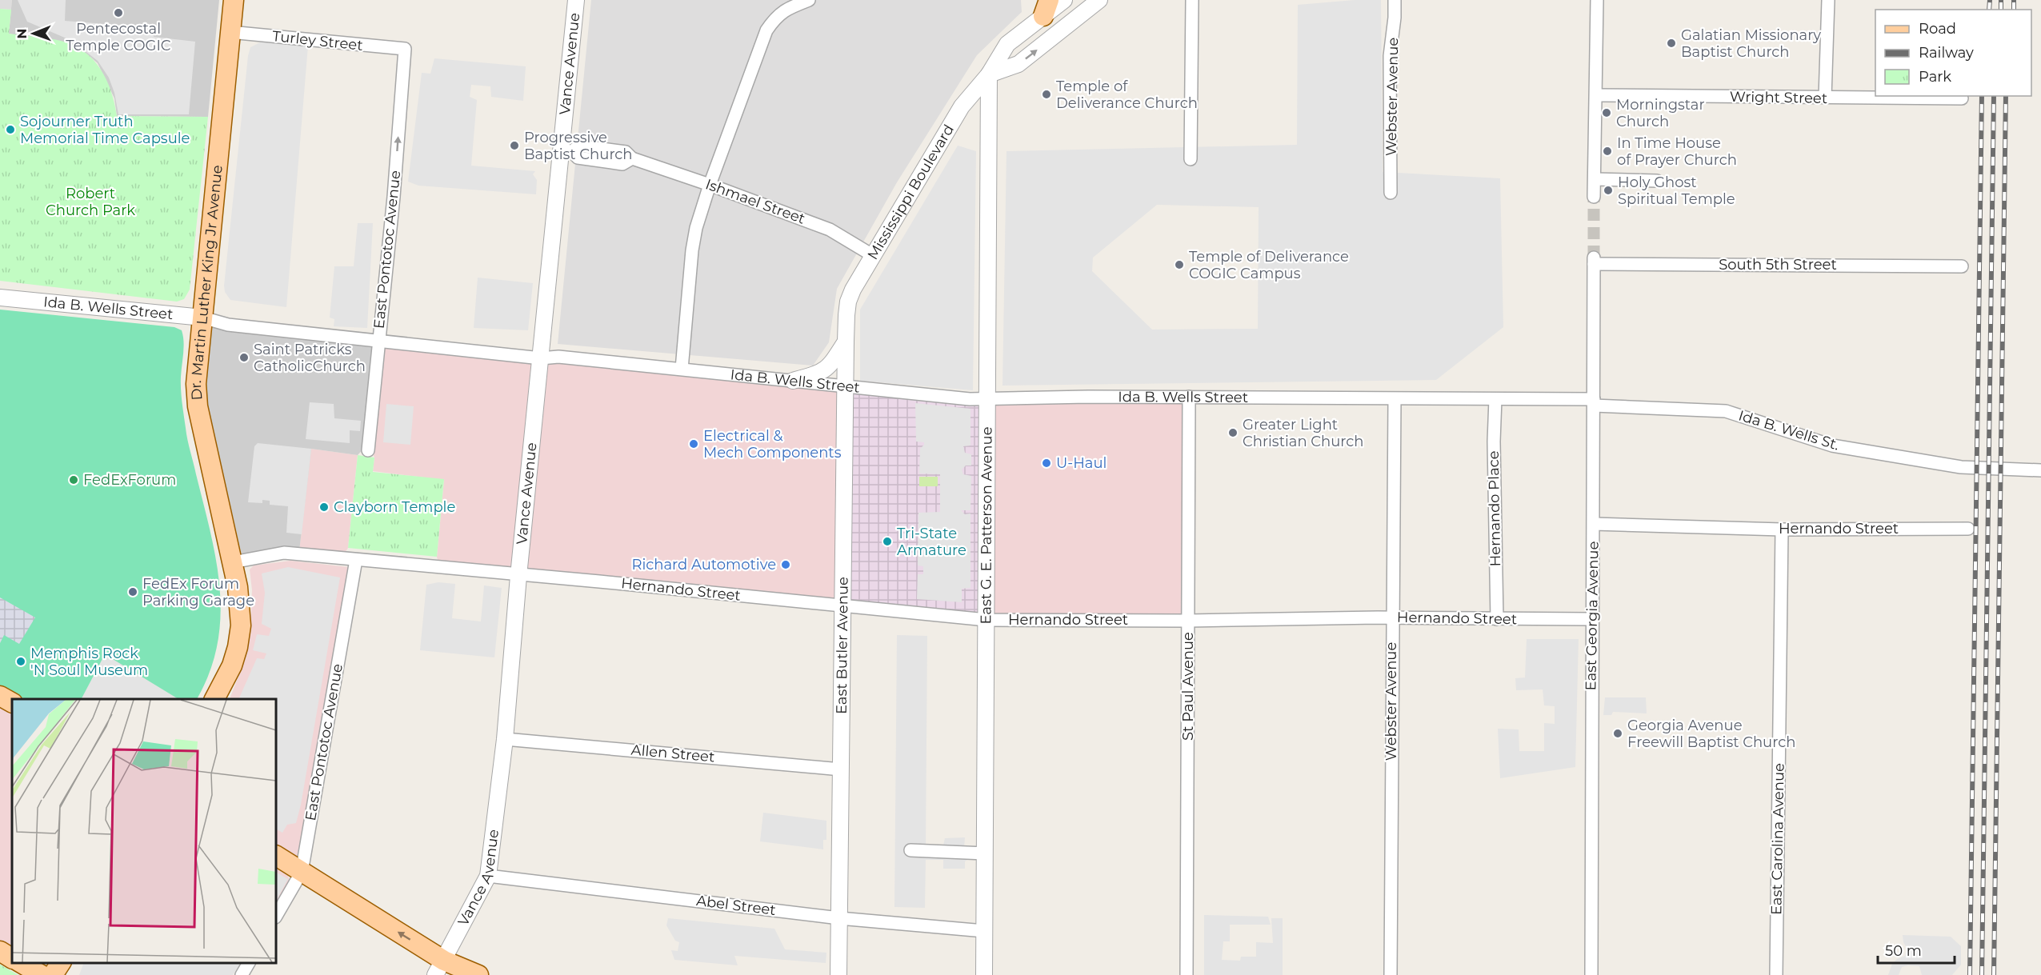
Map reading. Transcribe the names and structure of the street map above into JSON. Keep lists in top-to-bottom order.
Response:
{
  "streets": {
    "main road": ["Dr. Martin Luther King Jr Avenue"],
    "street": [
      "Turley Street",
      "Vance Avenue",
      "Webster Avenue",
      "Wright Street",
      "Mississippi Boulevard",
      "Ishmael Street",
      "East Pontotoc Avenue",
      "South 5th Street",
      "Ida B. Wells Street",
      "Ida B. Wells St.",
      "Hernando Place",
      "East G. E. Patterson Avenue",
      "Hernando Street",
      "East Georgia Avenue",
      "East Butler Avenue",
      "St Paul Avenue",
      "Allen Street",
      "East Carolina Avenue",
      "Abel Street"
    ]
  },
  "crossings": [
    ["Turley Street", "East Pontotoc Avenue"],
    ["Turley Street", "Dr. Martin Luther King Jr Avenue"],
    ["Vance Avenue", "Ishmael Street"],
    ["Vance Avenue", "Ida B. Wells Street"],
    ["Vance Avenue", "Hernando Street"],
    ["Vance Avenue", "Allen Street"],
    ["Vance Avenue", "Abel Street"],
    ["Webster Avenue", "Ida B. Wells Street"],
    ["Webster Avenue", "Hernando Street"],
    ["Mississippi Boulevard", "Ishmael Street"],
    ["Mississippi Boulevard", "East G. E. Patterson Avenue"],
    ["Mississippi Boulevard", "East Butler Avenue"],
    ["East Pontotoc Avenue", "Ida B. Wells Street"],
    ["East Pontotoc Avenue", "Hernando Street"],
    ["South 5th Street", "East Georgia Avenue"],
    ["Dr. Martin Luther King Jr Avenue", "Ida B. Wells Street"],
    ["Dr. Martin Luther King Jr Avenue", "Hernando Street"],
    ["Ida B. Wells Street", "Ida B. Wells St."],
    ["Ida B. Wells Street", "Hernando Place"],
    ["Ida B. Wells Street", "East G. E. Patterson Avenue"],
    ["Ida B. Wells Street", "East Georgia Avenue"],
    ["Ida B. Wells Street", "East Butler Avenue"],
    ["Ida B. Wells Street", "St Paul Avenue"],
    ["Ida B. Wells St.", "East Georgia Avenue"],
    ["Hernando Place", "Hernando Street"],
    ["East G. E. Patterson Avenue", "Hernando Street"],
    ["East G. E. Patterson Avenue", "Abel Street"],
    ["Hernando Street", "East Georgia Avenue"],
    ["Hernando Street", "East Butler Avenue"],
    ["Hernando Street", "St Paul Avenue"],
    ["Hernando Street", "East Carolina Avenue"],
    ["East Butler Avenue", "Allen Street"],
    ["East Butler Avenue", "Abel Street"]
  ],
  "one_way": ["East Pontotoc Avenue"],
  "parks": ["Robert Church Park"],
  "places": [
    "Pentecostal Temple COGIC",
    "Galatian Missionary Baptist Church",
    "Temple of Deliverance Church",
    "Morningstar Church",
    "Sojourner Truth Memorial Time Capsule",
    "Progressive Baptist Church",
    "In Time House of Prayer Church",
    "Holy Ghost Spiritual Temple",
    "Temple of Deliverance COGIC Campus",
    "Saint Patricks CatholicChurch",
    "Greater Light Christian Church",
    "Electrical & Mech Components",
    "U-Haul",
    "FedExForum",
    "Clayborn Temple",
    "Tri-State Armature",
    "Richard Automotive",
    "FedEx Forum Parking Garage",
    "Memphis Rock 'N Soul Museum",
    "Georgia Avenue Freewill Baptist Church"
  ],
  "legend": ["Road", "Railway", "Park"],
  "scale_bar": "50 m",
  "north": "left"
}
